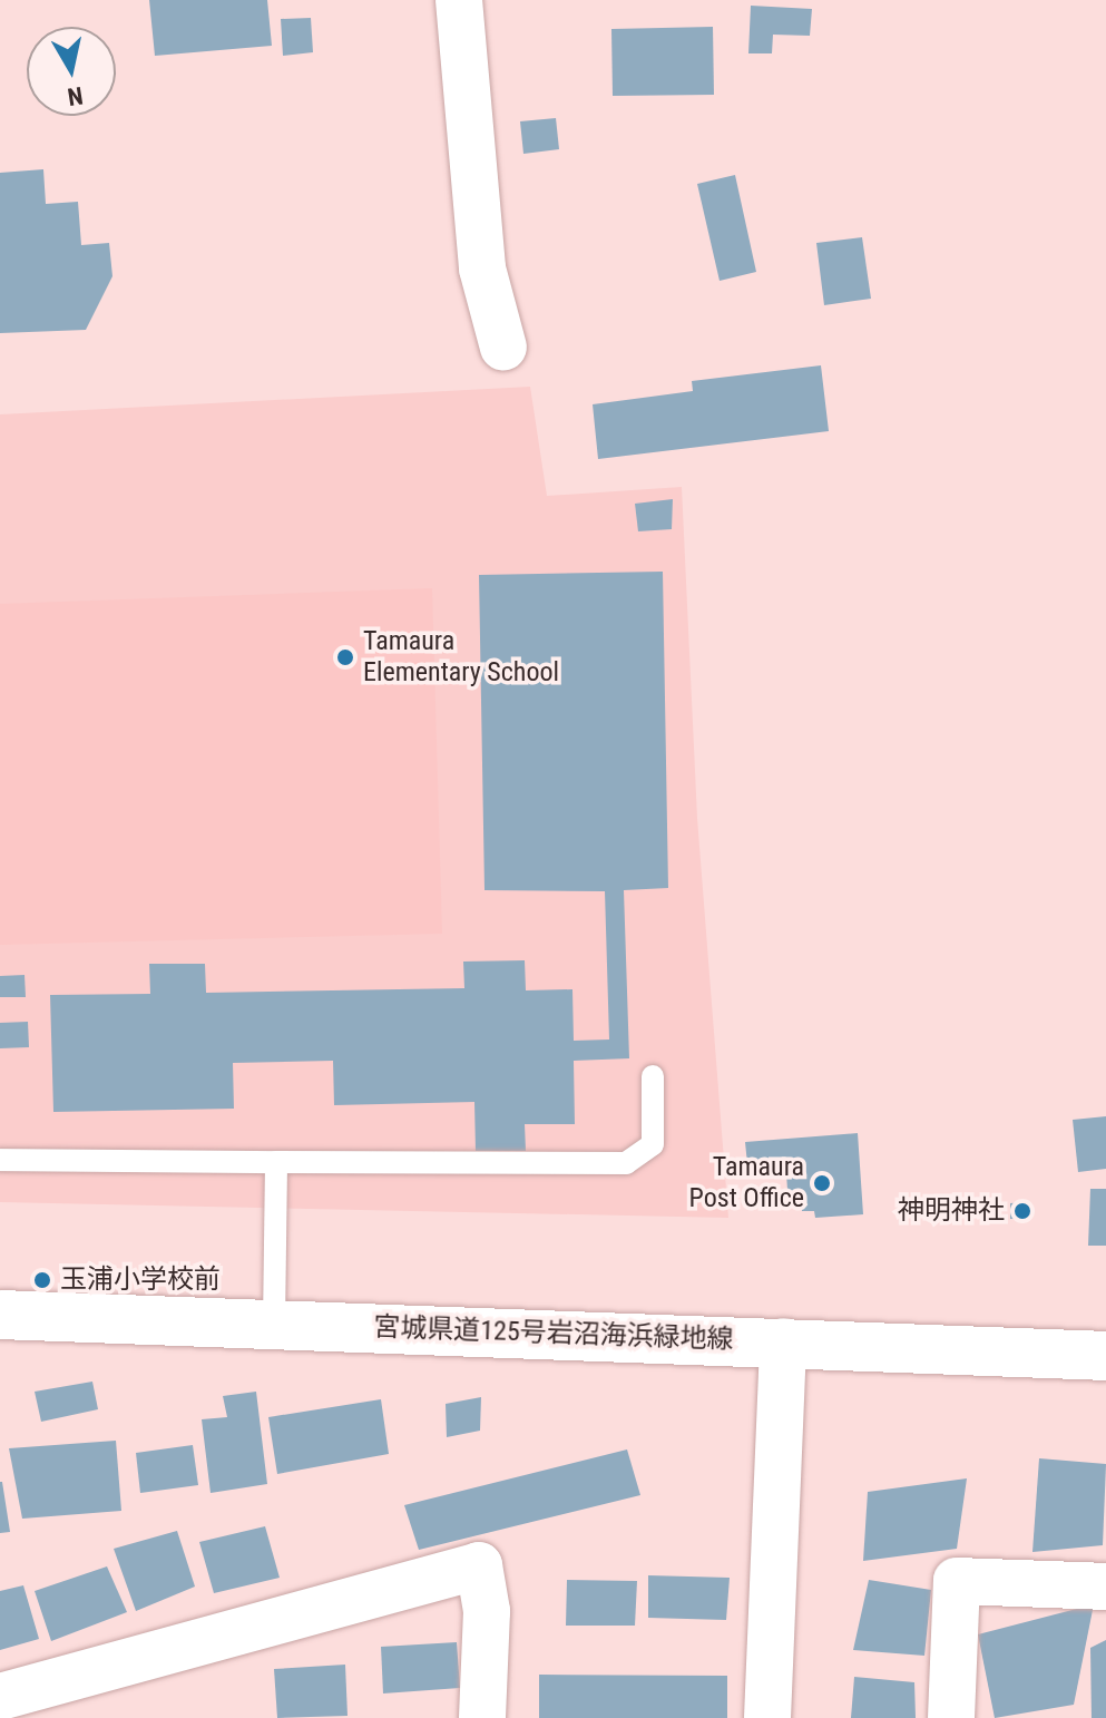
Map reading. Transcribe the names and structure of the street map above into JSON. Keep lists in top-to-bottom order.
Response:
{
  "streets": {
    "main road": ["宮城県道125号岩沼海浜緑地線"]
  },
  "places": [
    "Tamaura Elementary School",
    "Tamaura Post Office",
    "神明神社",
    "玉浦小学校前"
  ],
  "north": "bottom"
}
